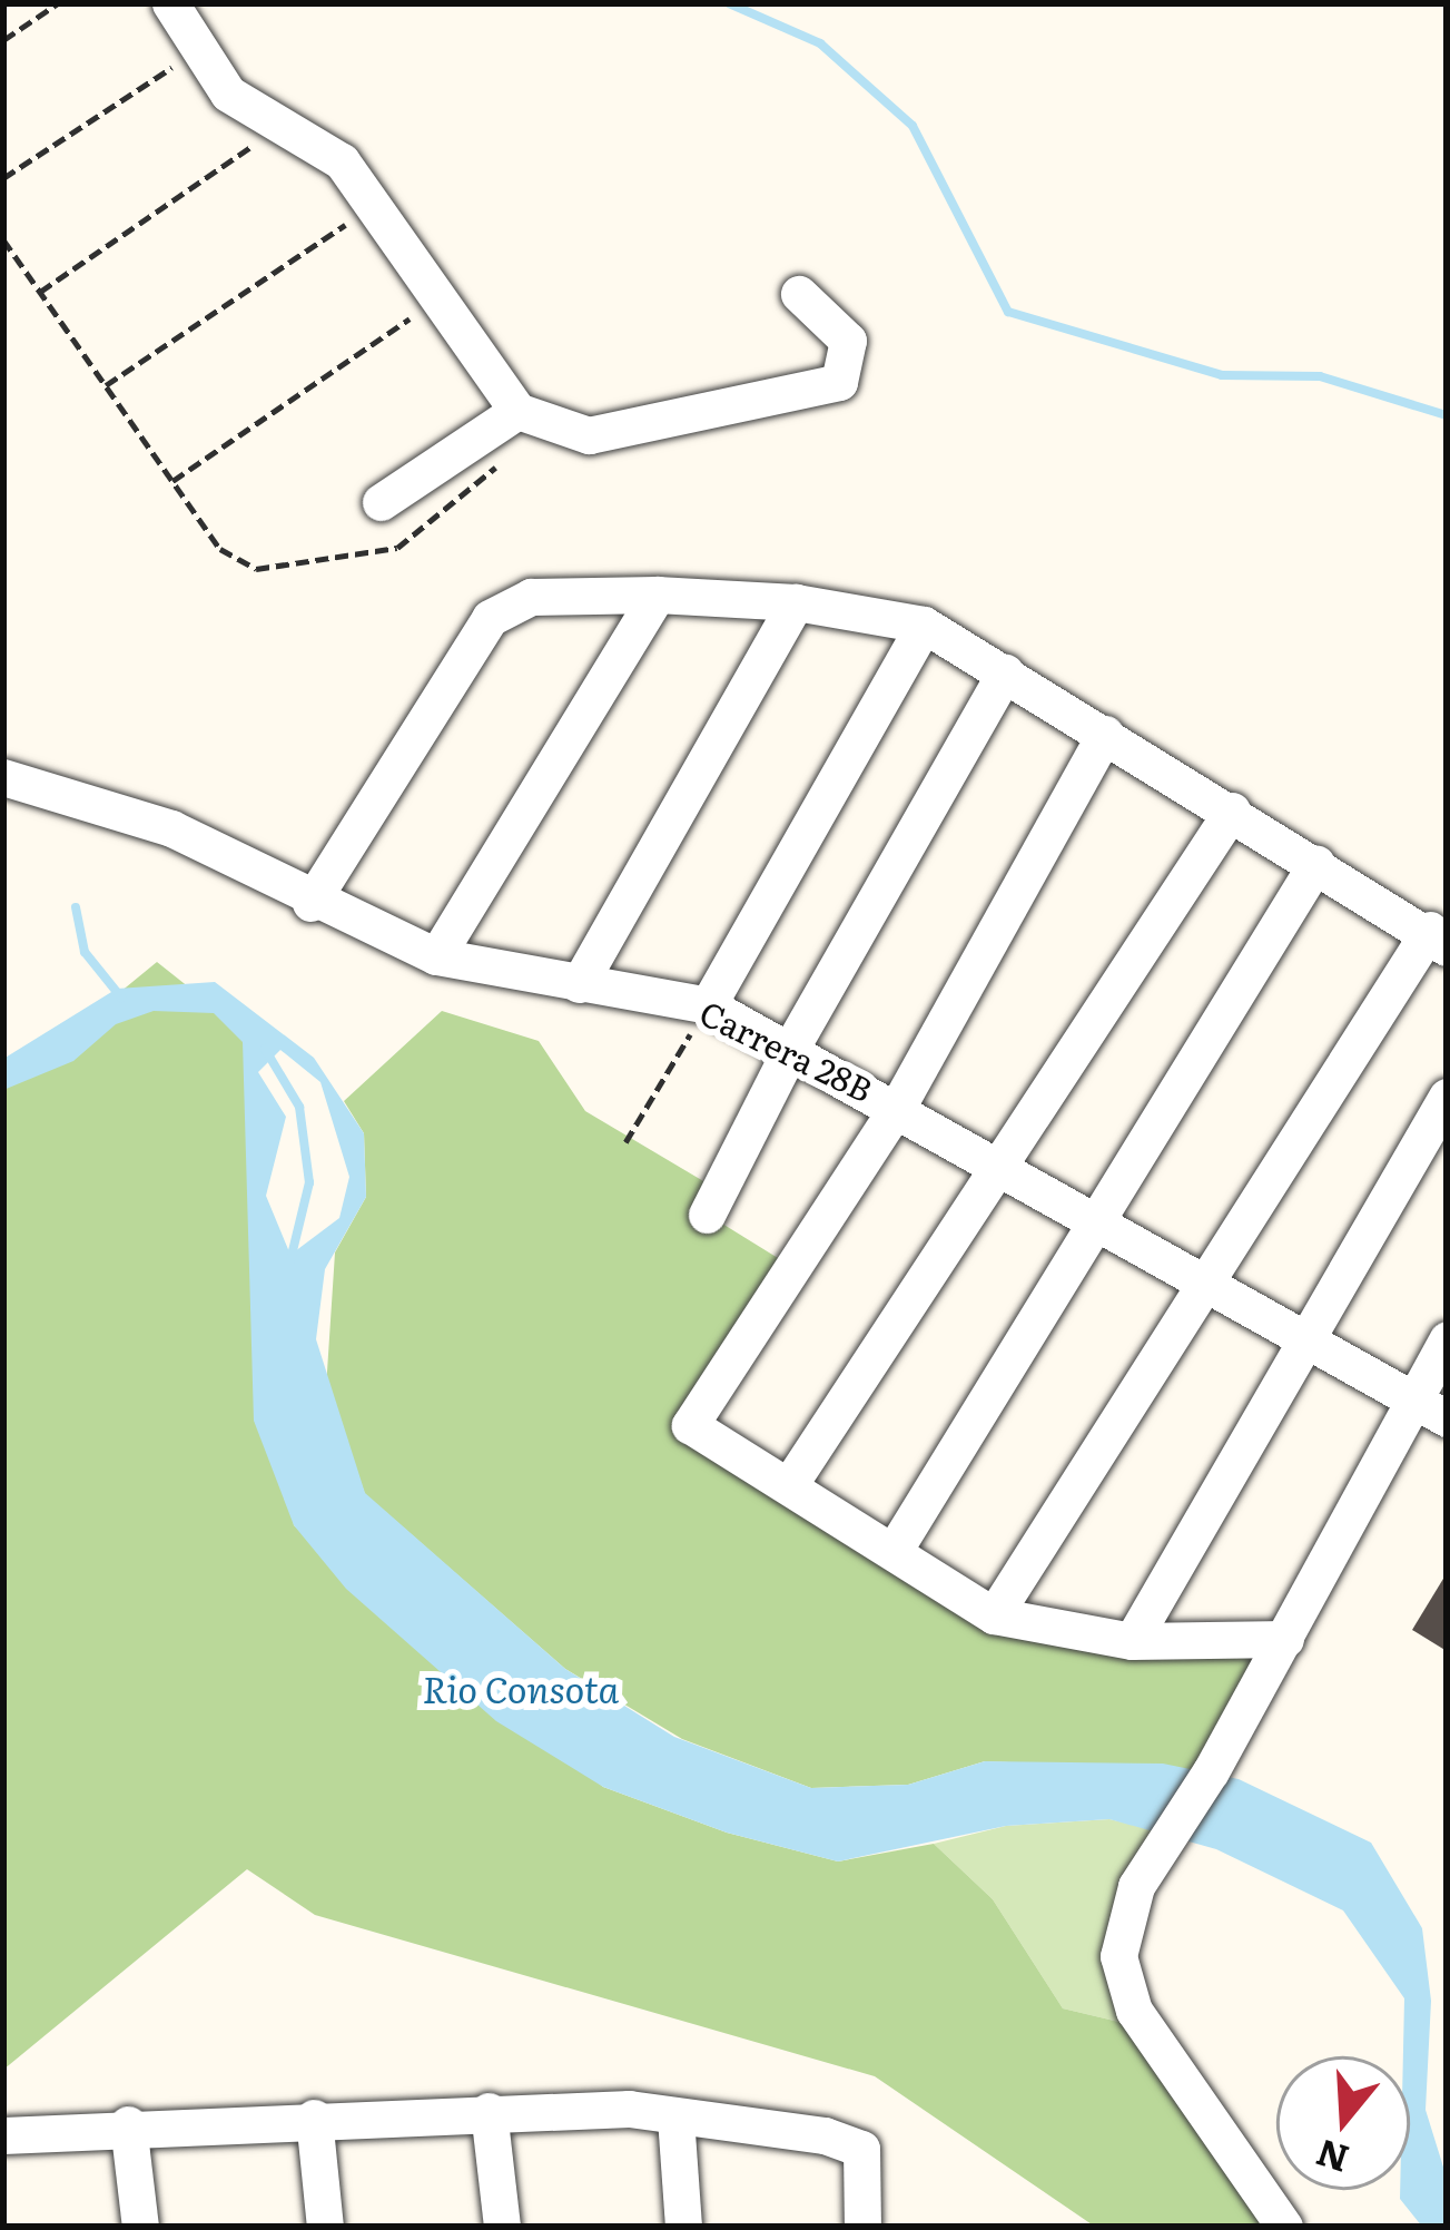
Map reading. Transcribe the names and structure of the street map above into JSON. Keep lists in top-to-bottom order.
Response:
{
  "streets": {
    "street": ["Carrera 28B"]
  },
  "water": ["Rio Consota"],
  "north": "bottom"
}
